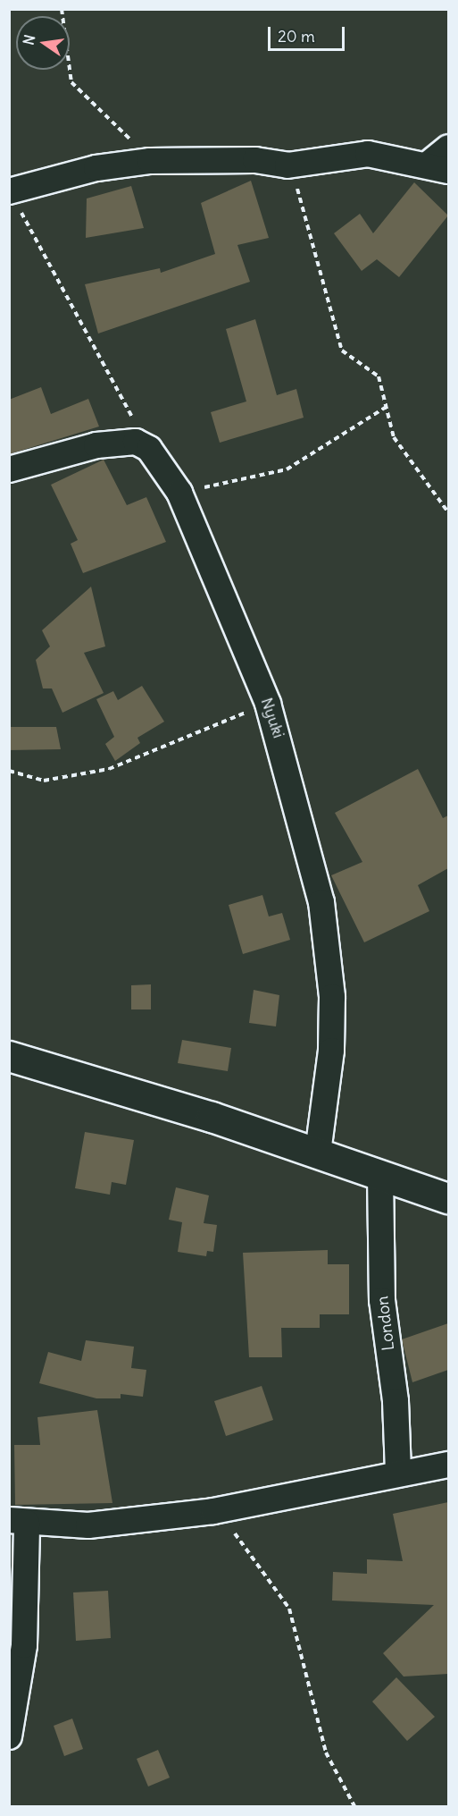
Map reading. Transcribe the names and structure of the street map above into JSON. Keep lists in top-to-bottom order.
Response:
{
  "streets": {
    "street": ["Nyuki", "London"]
  },
  "scale_bar": "20 m",
  "north": "left"
}
